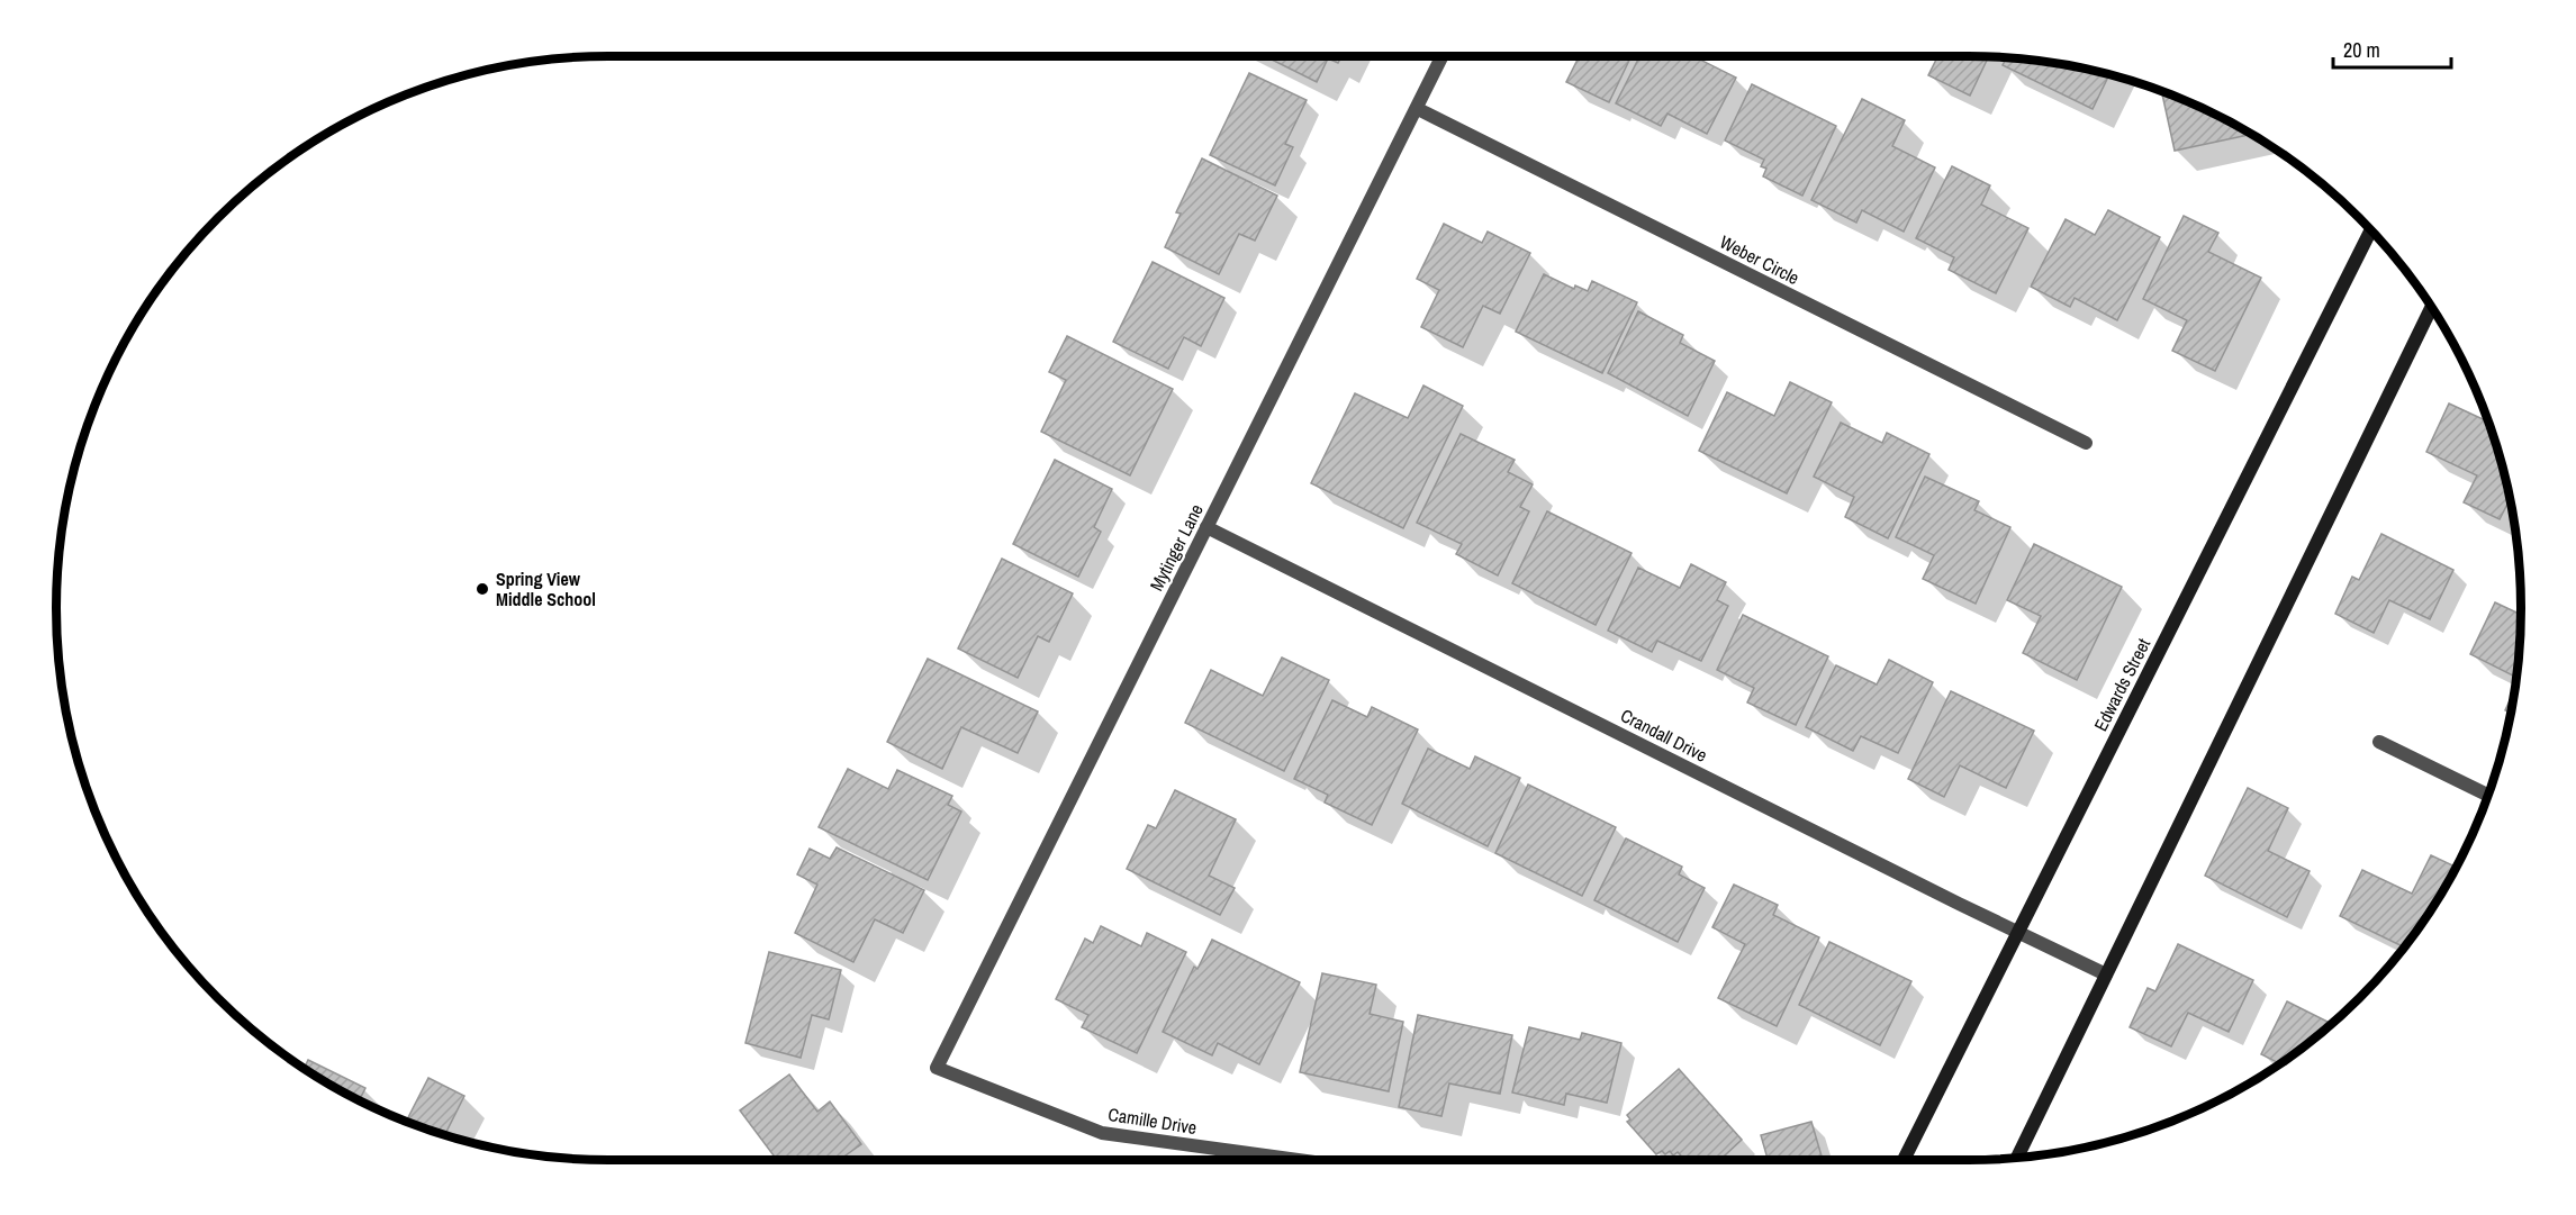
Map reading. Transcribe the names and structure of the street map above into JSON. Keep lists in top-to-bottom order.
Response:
{
  "streets": {
    "main road": ["Edwards Street"],
    "street": [
      "Weber Circle",
      "Mytinger Lane",
      "Crandall Drive",
      "Camille Drive"
    ]
  },
  "crossings": [
    ["Weber Circle", "Mytinger Lane"],
    ["Mytinger Lane", "Crandall Drive"],
    ["Mytinger Lane", "Camille Drive"],
    ["Edwards Street", "Crandall Drive"]
  ],
  "places": ["Spring View Middle School"],
  "scale_bar": "20 m"
}
